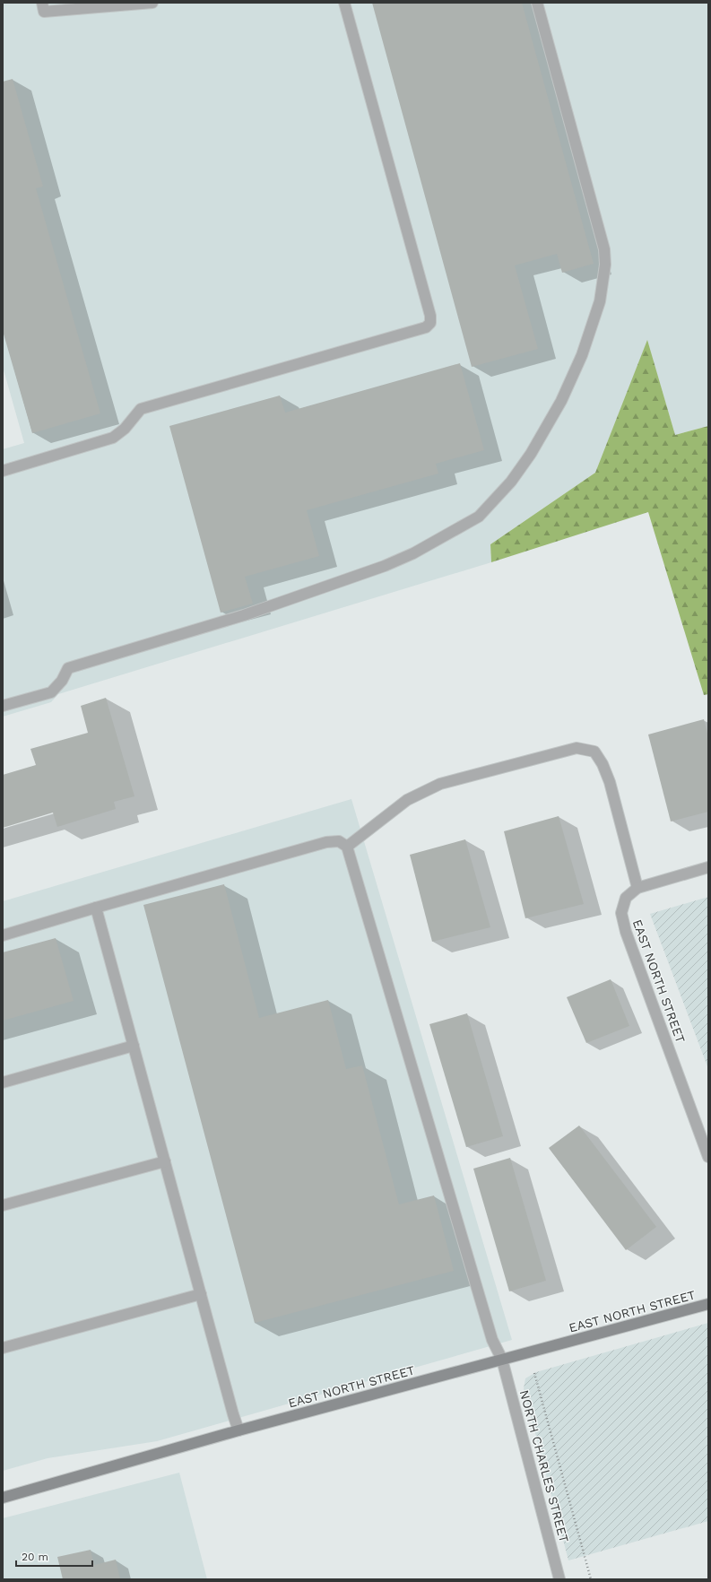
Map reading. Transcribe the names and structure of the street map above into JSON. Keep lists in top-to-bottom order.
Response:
{
  "streets": {
    "street": ["EAST NORTH STREET", "NORTH CHARLES STREET"]
  },
  "crossings": [
    ["EAST NORTH STREET", "NORTH CHARLES STREET"]
  ],
  "scale_bar": "20 m"
}
